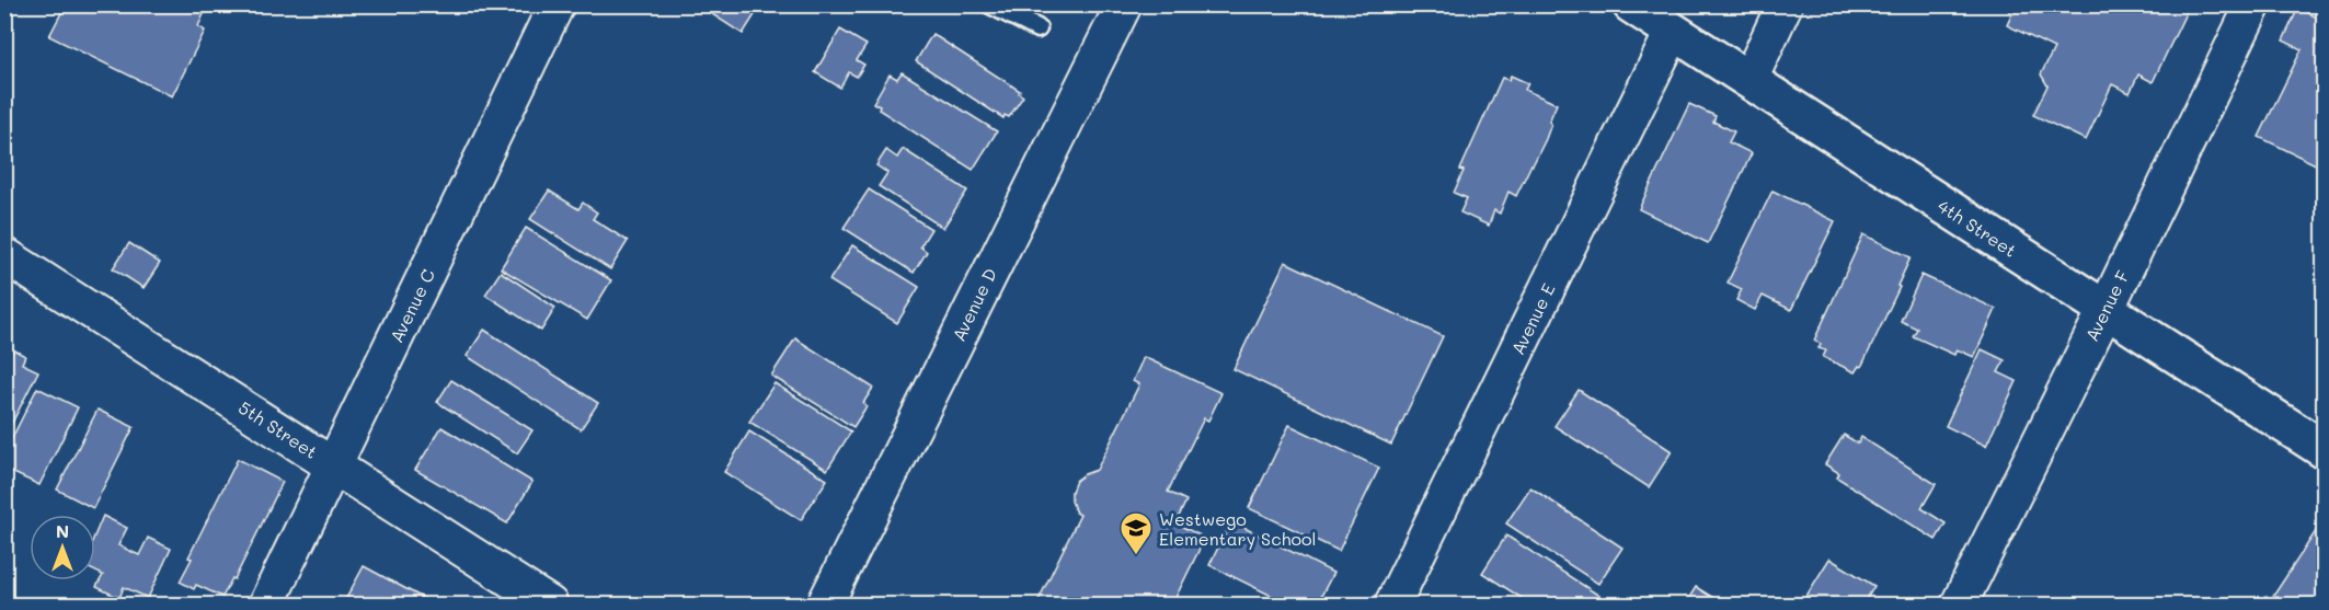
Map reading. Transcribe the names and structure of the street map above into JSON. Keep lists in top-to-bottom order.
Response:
{
  "streets": {
    "main road": ["4th Street"],
    "street": [
      "Avenue D",
      "Avenue C",
      "Avenue F",
      "Avenue E",
      "5th Street"
    ]
  },
  "crossings": [
    ["4th Street", "Avenue F"],
    ["4th Street", "Avenue E"],
    ["Avenue C", "5th Street"]
  ],
  "places": {
    "school or university": ["Westwego Elementary School"]
  },
  "north": "top"
}
